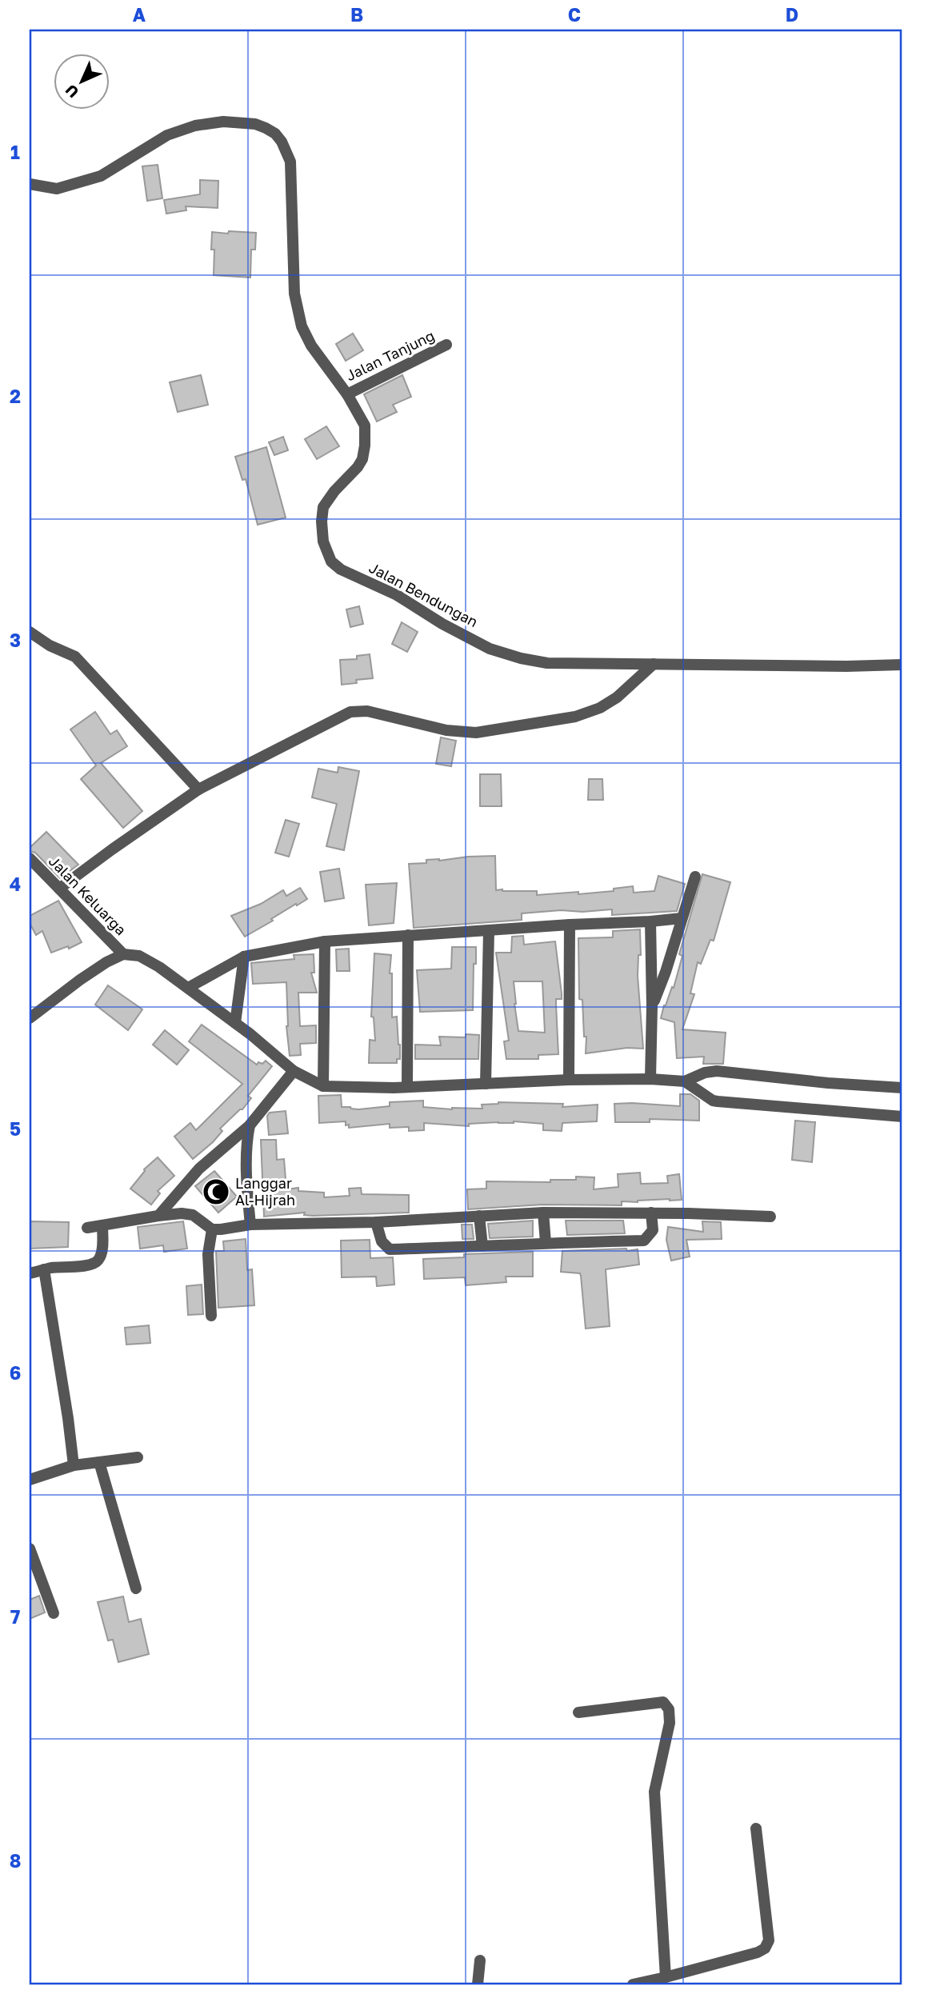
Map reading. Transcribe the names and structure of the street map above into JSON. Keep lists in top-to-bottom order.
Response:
{
  "streets": {
    "street": ["Jalan Tanjung", "Jalan Bendungan", "Jalan Keluarga"]
  },
  "crossings": [
    ["Jalan Tanjung", "Jalan Bendungan"]
  ],
  "places": {
    "mosque": ["Langgar Al-Hijrah"]
  },
  "north": "bottom left",
  "grid": {
    "columns": [
      "A",
      "B",
      "C",
      "D"
    ],
    "rows": [
      "1",
      "2",
      "3",
      "4",
      "5",
      "6",
      "7",
      "8"
    ]
  }
}
